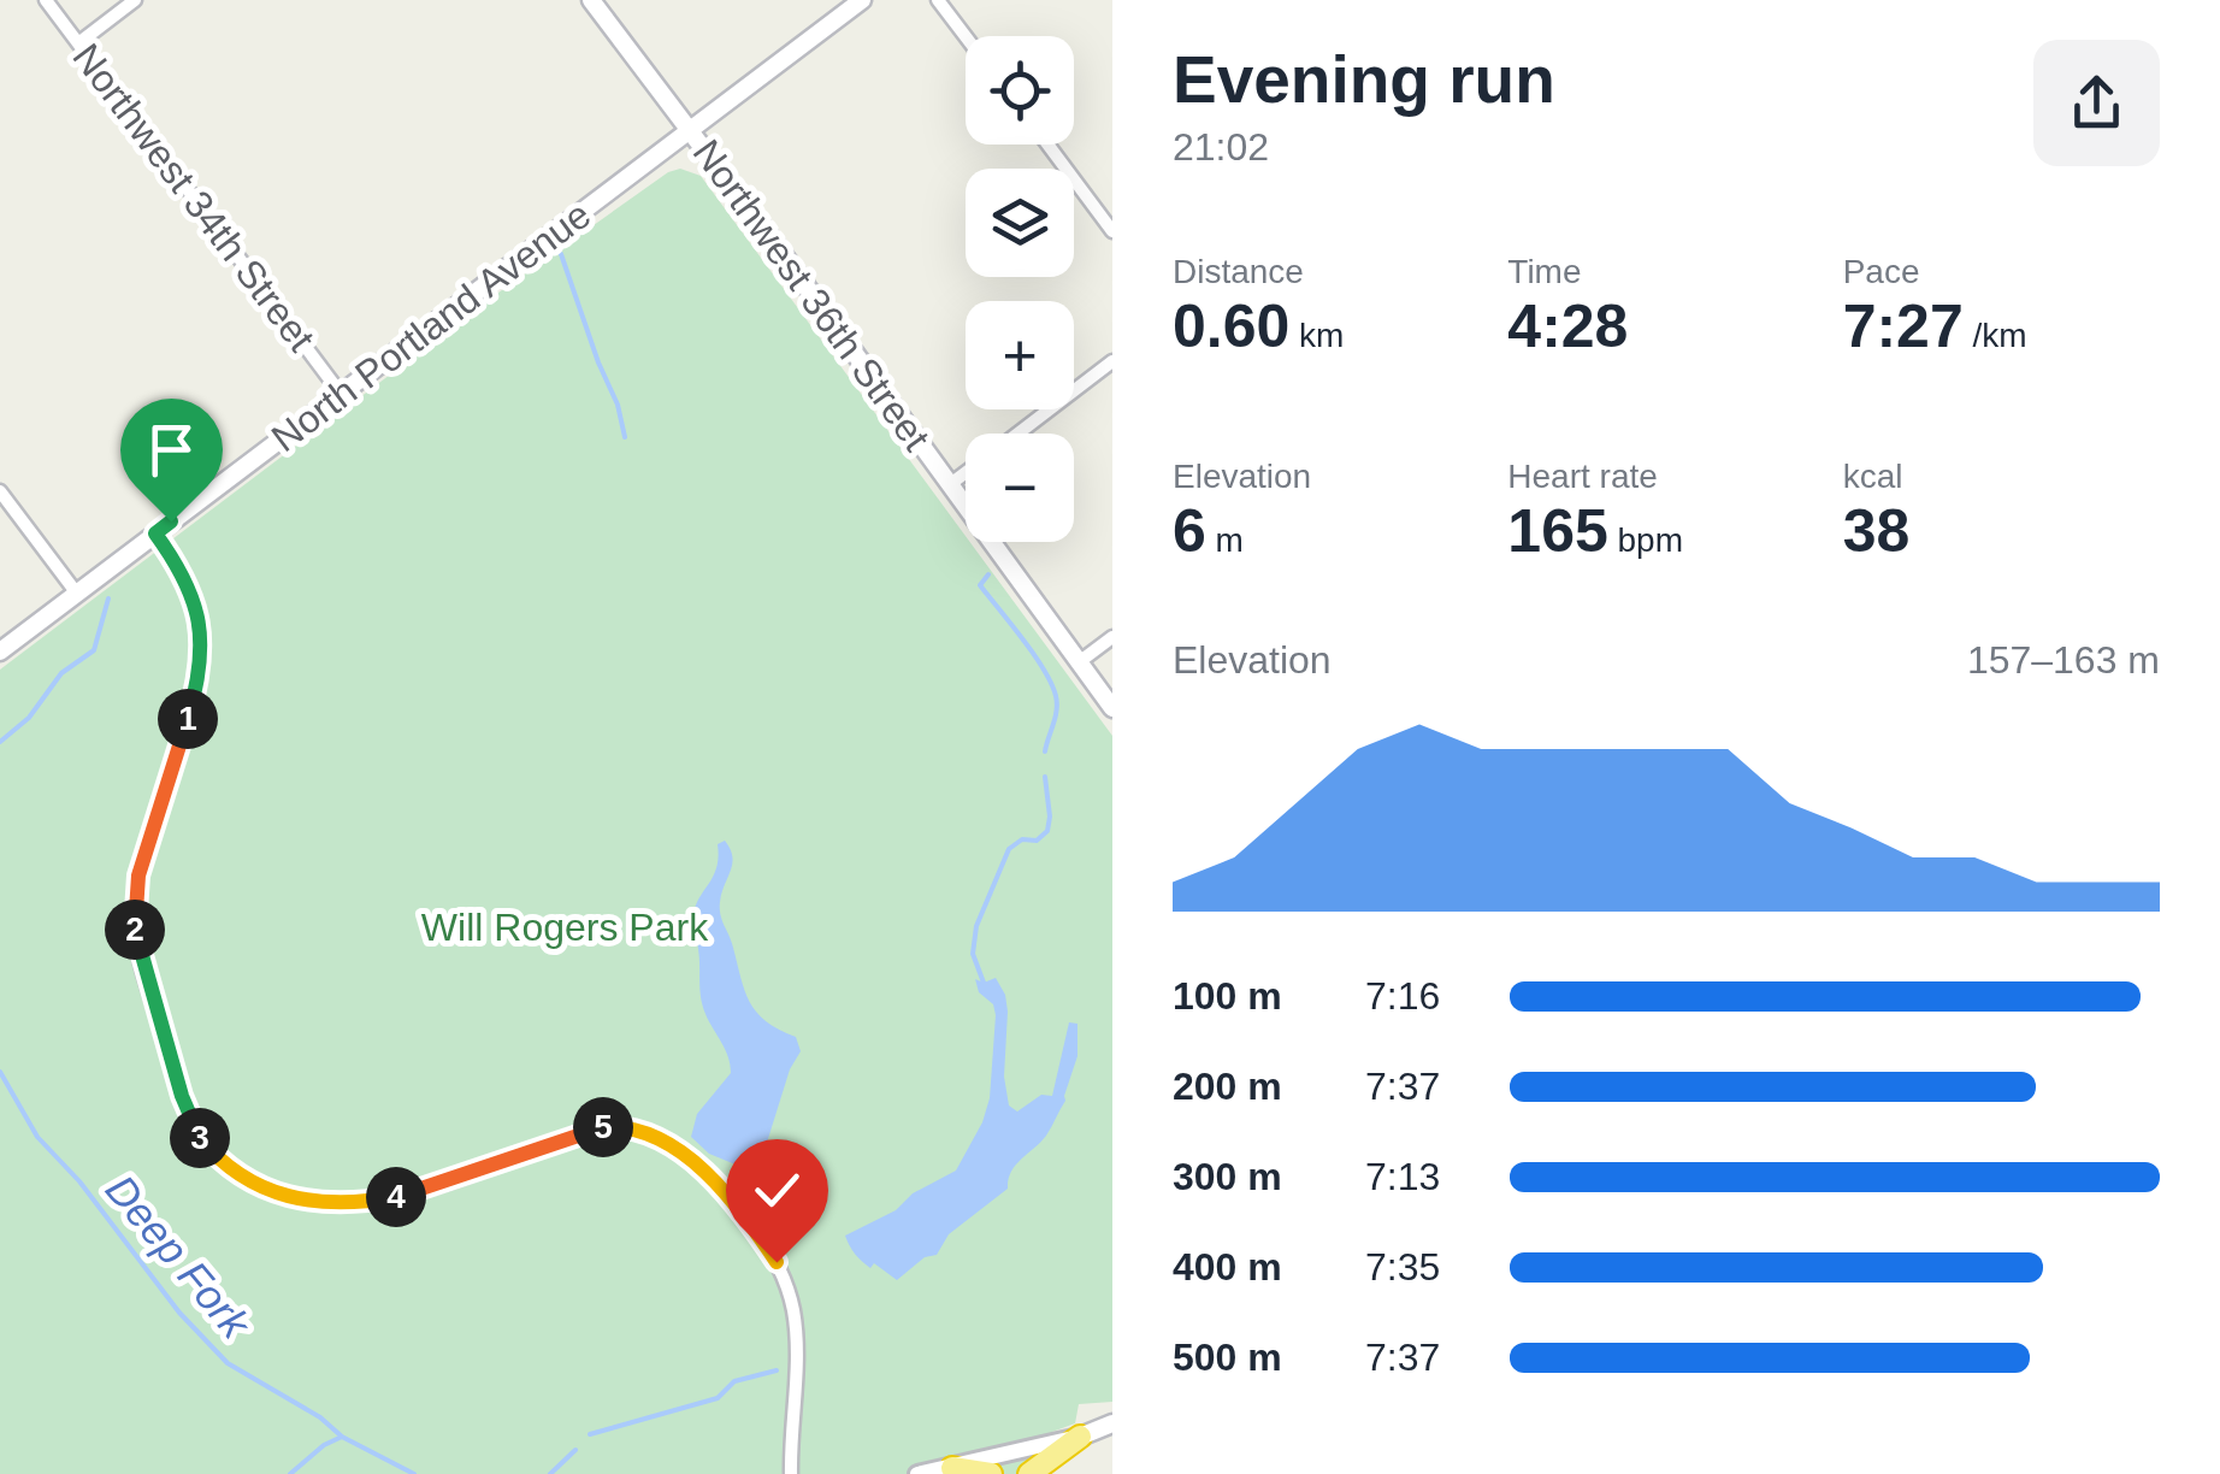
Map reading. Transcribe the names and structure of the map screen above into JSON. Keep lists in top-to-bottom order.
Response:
{
  "streets": {
    "main road": ["Northwest 36th Street", "North Portland Avenue"],
    "street": ["Northwest 34th Street"]
  },
  "crossings": [
    ["Northwest 34th Street", "North Portland Avenue"],
    ["Northwest 36th Street", "North Portland Avenue"]
  ],
  "water": ["Deep Fork"],
  "parks": ["Will Rogers Park"],
  "page": {
    "heading": ["Evening run", "21:02"],
    "map_buttons": ["+", "−"],
    "stats": [
      ["Distance", "0.60 km"],
      ["Time", "4:28"],
      ["Pace", "7:27 /km"],
      ["Elevation", "6 m"],
      ["Heart rate", "165 bpm"],
      ["kcal", "38"]
    ],
    "chart": ["Elevation", "157–163 m"],
    "pins": [
      "1",
      "2",
      "5",
      "3",
      "4"
    ],
    "list": [
      {
        "name": "100 m",
        "note": "7:16"
      },
      {
        "name": "200 m",
        "note": "7:37"
      },
      {
        "name": "300 m",
        "note": "7:13"
      },
      {
        "name": "400 m",
        "note": "7:35"
      },
      {
        "name": "500 m",
        "note": "7:37"
      }
    ]
  }
}
